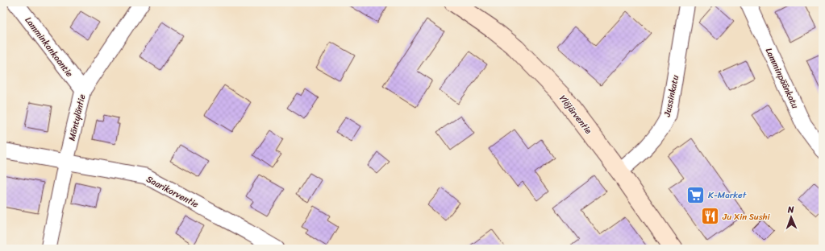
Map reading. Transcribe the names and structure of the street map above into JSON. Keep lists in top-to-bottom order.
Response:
{
  "streets": {
    "main road": ["Ylöjärventie"],
    "street": [
      "Lamminkankaantie",
      "Lamminpäänkatu",
      "Jussinkatu",
      "Mäntyläntie",
      "Saarikorventie"
    ]
  },
  "crossings": [
    ["Lamminkankaantie", "Mäntyläntie"],
    ["Jussinkatu", "Ylöjärventie"],
    ["Mäntyläntie", "Saarikorventie"]
  ],
  "places": {
    "supermarket": ["K-Market"],
    "restaurant": ["Ju Xin Sushi"]
  },
  "north": "top"
}
